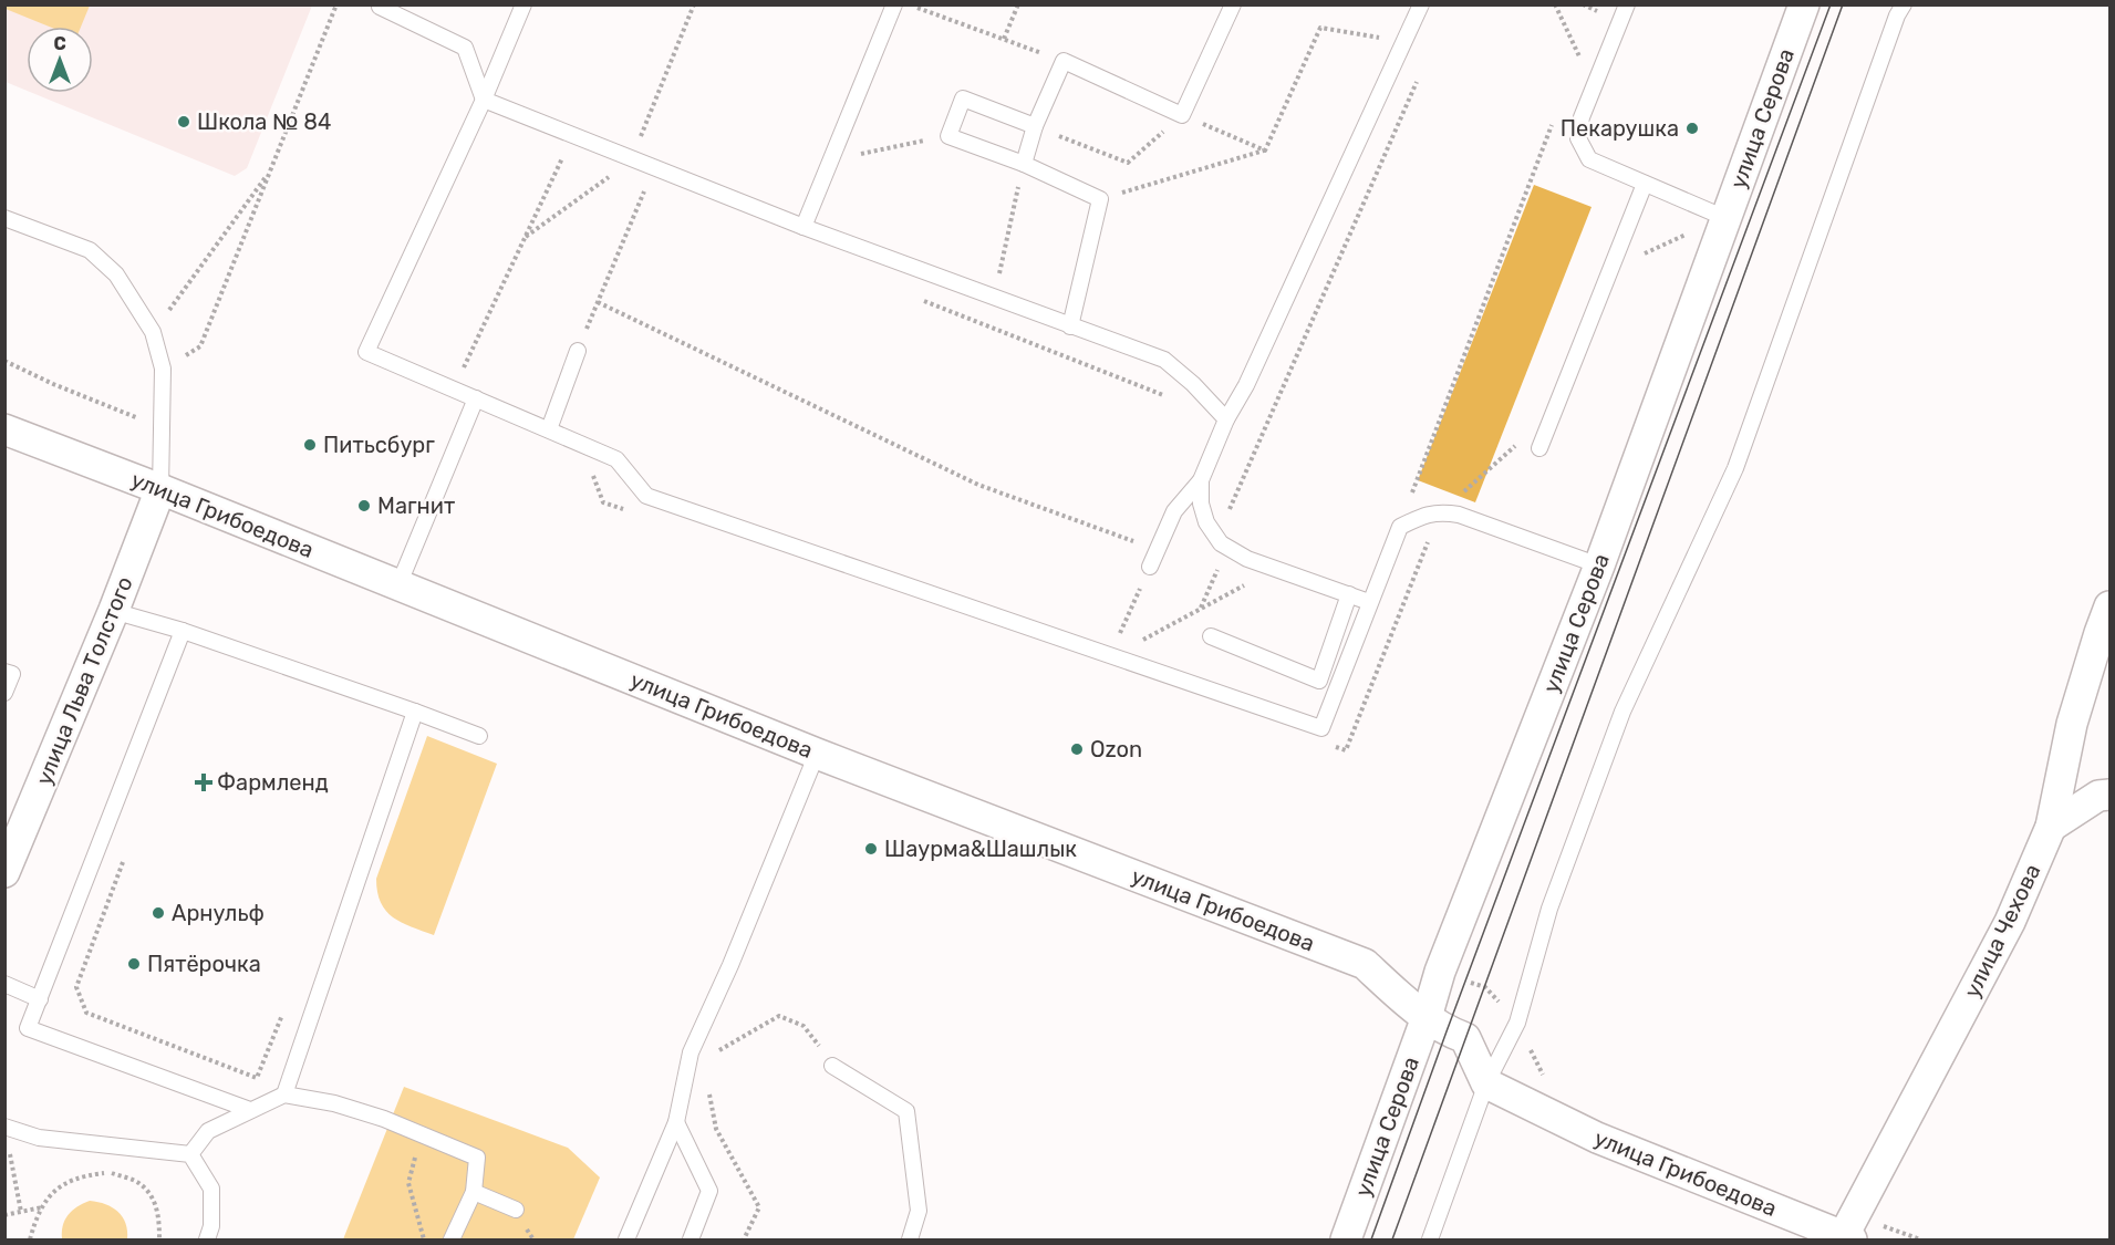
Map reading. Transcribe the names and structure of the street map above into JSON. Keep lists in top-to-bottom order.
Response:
{
  "streets": {
    "street": [
      "улица Серова",
      "улица Грибоедова",
      "улица Льва Толстого",
      "улица Чехова"
    ]
  },
  "crossings": [
    ["улица Серова", "улица Грибоедова"],
    ["улица Грибоедова", "улица Льва Толстого"],
    ["улица Грибоедова", "улица Чехова"]
  ],
  "places": {
    "other": [
      "Школа № 84",
      "Пекарушка",
      "Питьсбург",
      "Магнит",
      "Ozon",
      "Шаурма&Шашлык",
      "Арнульф",
      "Пятёрочка"
    ],
    "health": ["Фармленд"]
  },
  "north": "top"
}
